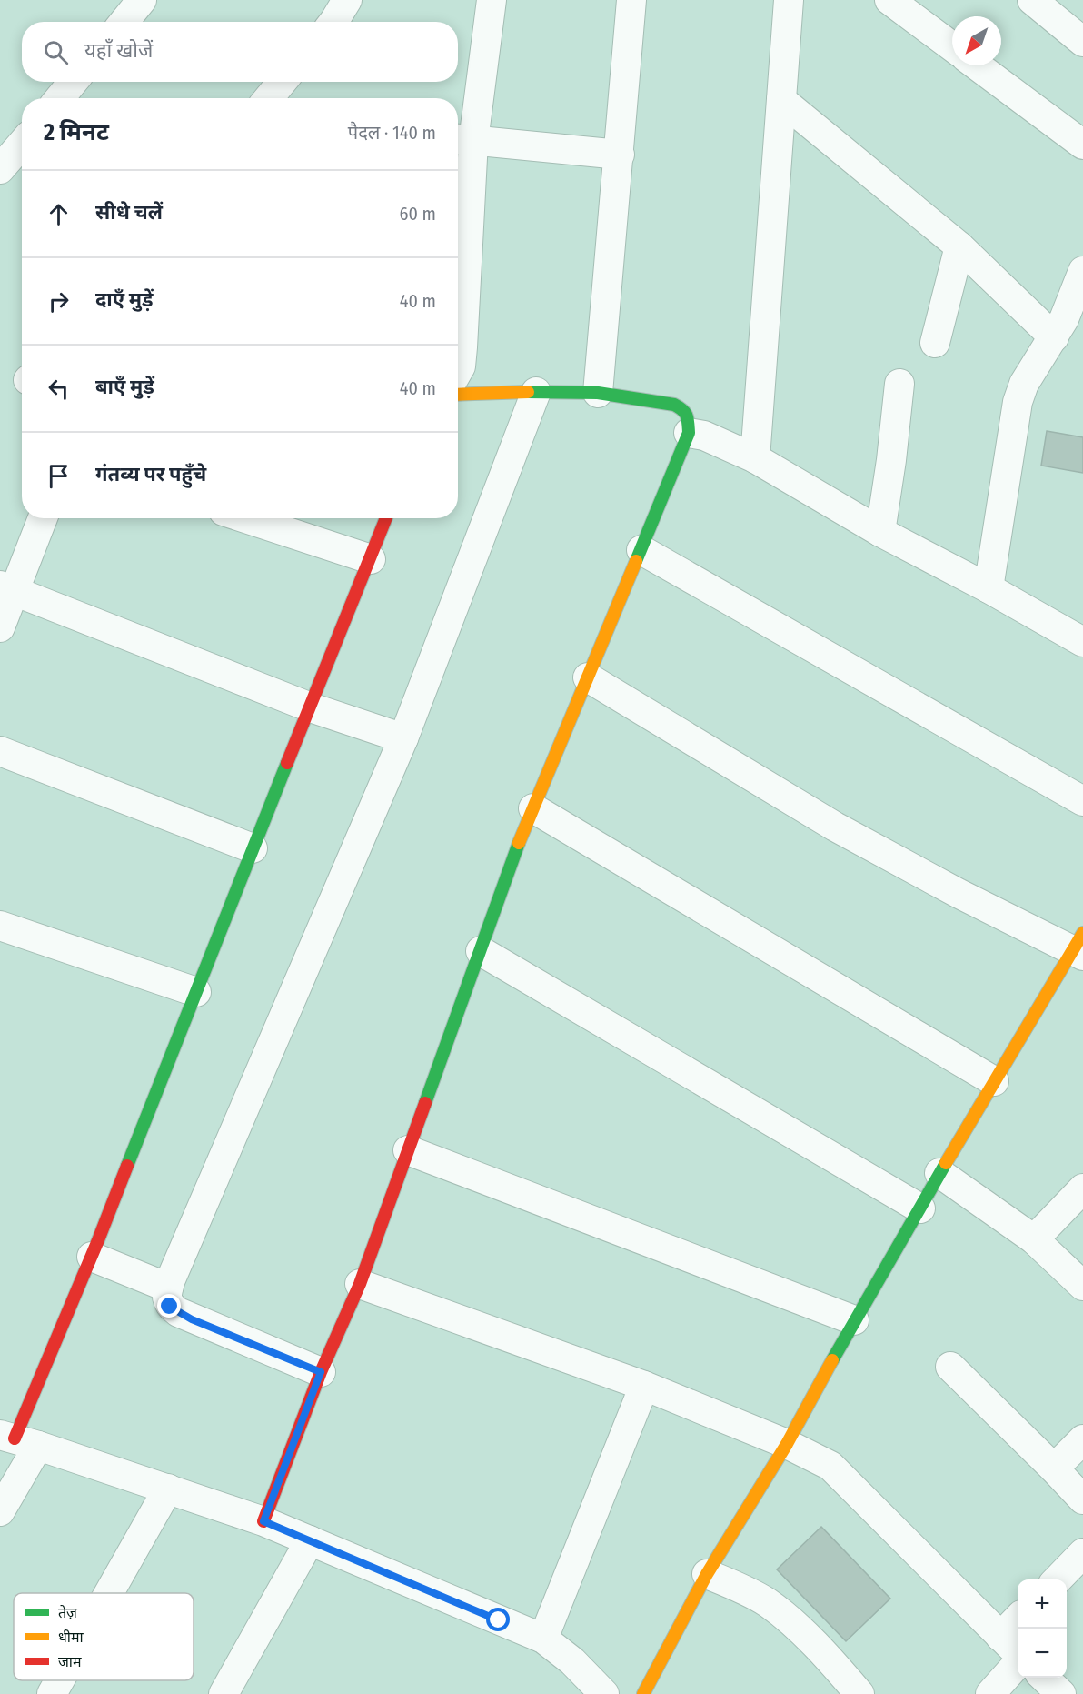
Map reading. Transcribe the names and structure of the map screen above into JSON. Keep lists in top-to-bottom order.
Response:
{
  "legend": ["तेज़", "धीमा", "जाम"],
  "north": "bottom left",
  "page": {
    "search": "यहाँ खोजें",
    "heading": ["2 मिनट", "पैदल · 140 m"],
    "list": [
      ["सीधे चलें", "60 m"],
      ["दाएँ मुड़ें", "40 m"],
      ["बाएँ मुड़ें", "40 m"],
      "गंतव्य पर पहुँचे"
    ],
    "map_buttons": ["+", "−"]
  }
}
